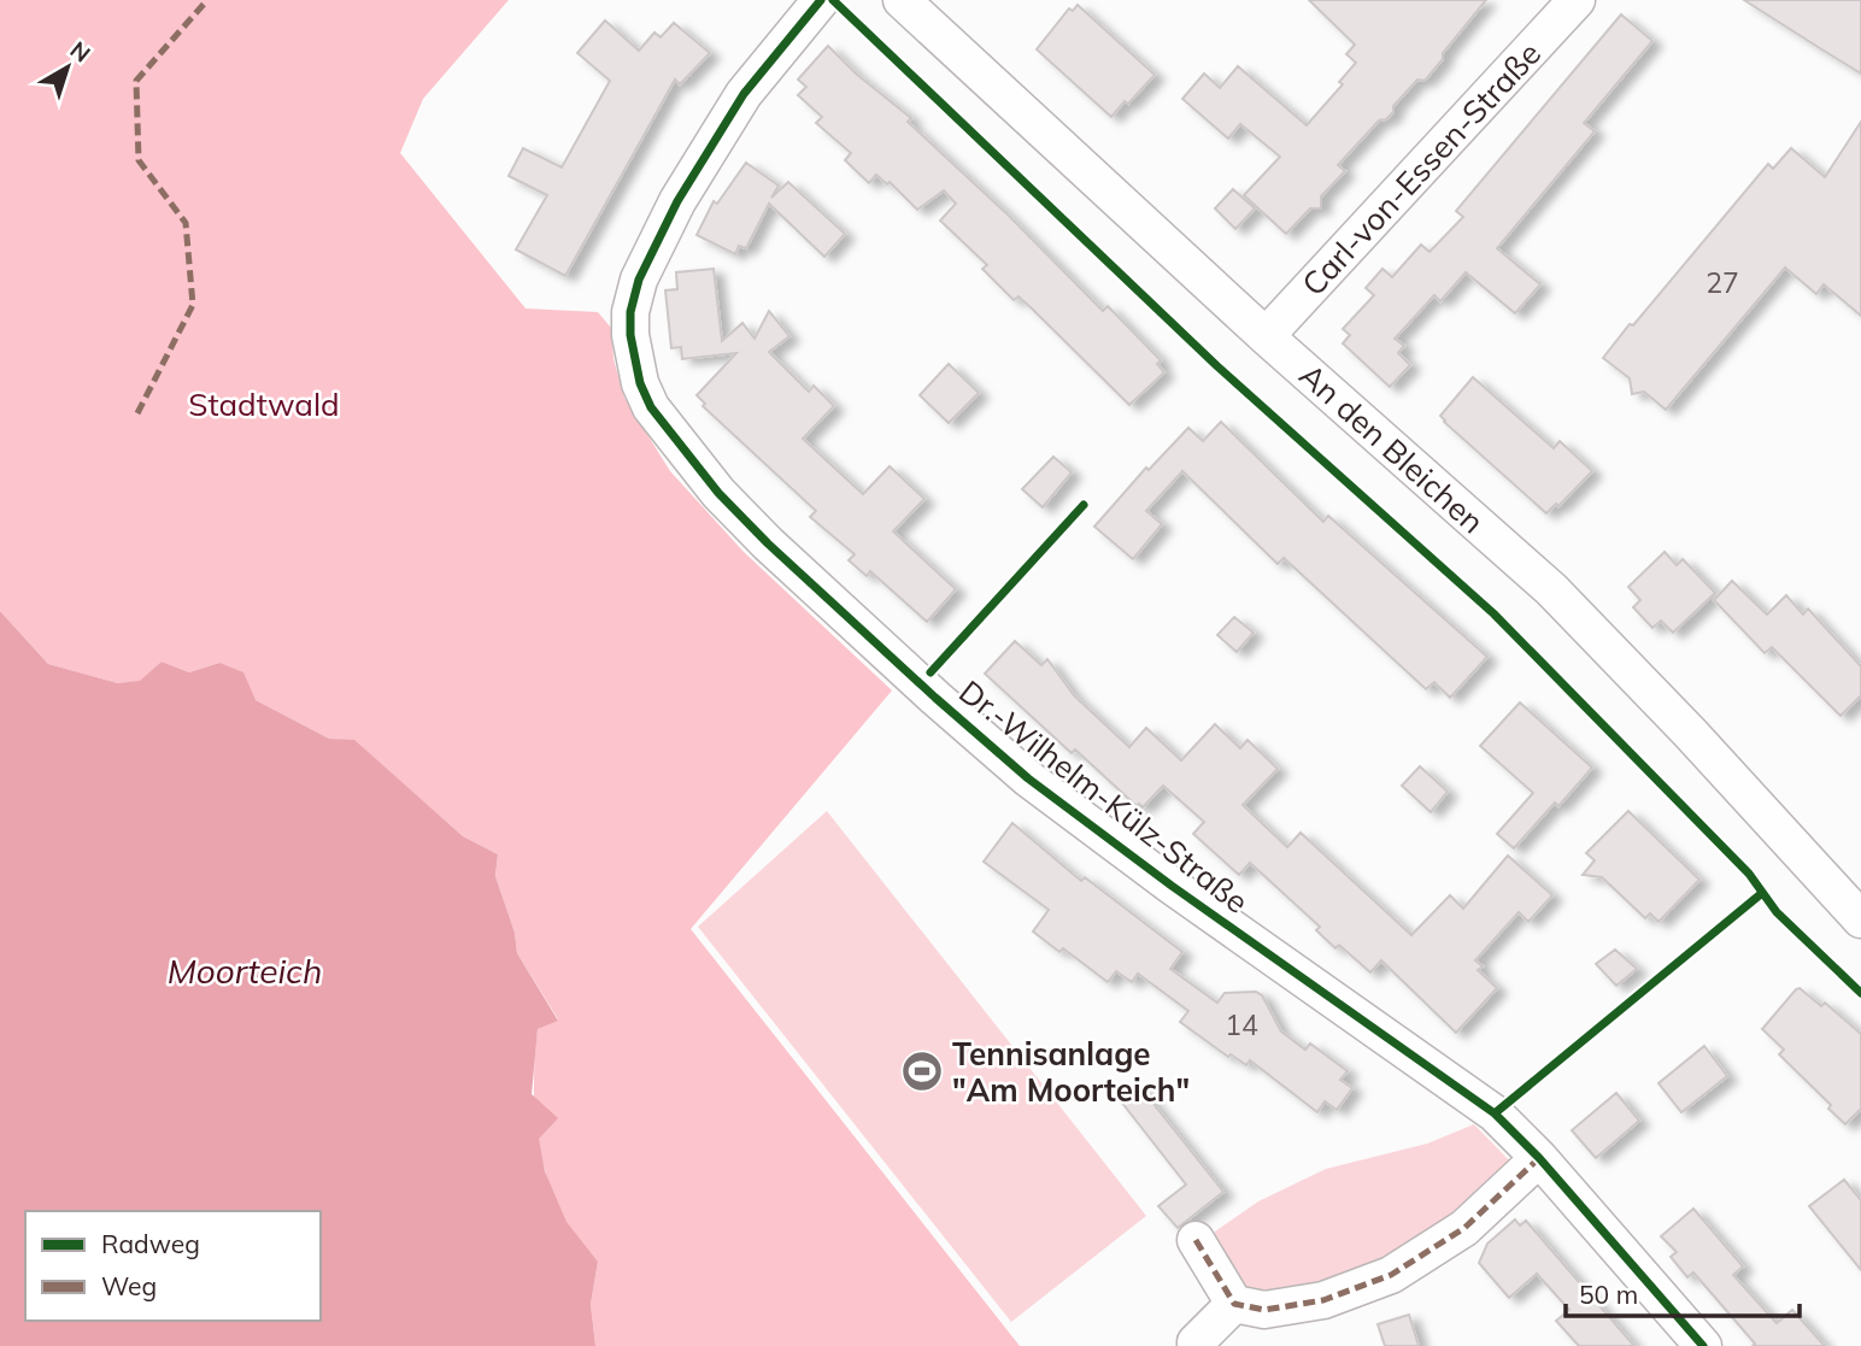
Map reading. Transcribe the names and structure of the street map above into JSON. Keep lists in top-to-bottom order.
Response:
{
  "streets": {
    "street": ["Carl-von-Essen-Straße", "An den Bleichen", "Dr.-Wilhelm-Külz-Straße"]
  },
  "crossings": [
    ["Carl-von-Essen-Straße", "An den Bleichen"]
  ],
  "water": ["Moorteich"],
  "parks": ["Stadtwald"],
  "places": {
    "sports": ["Tennisanlage \"Am Moorteich\""]
  },
  "house_numbers": ["27", "14"],
  "legend": ["Radweg", "Weg"],
  "scale_bar": "50 m",
  "north": "top right"
}
